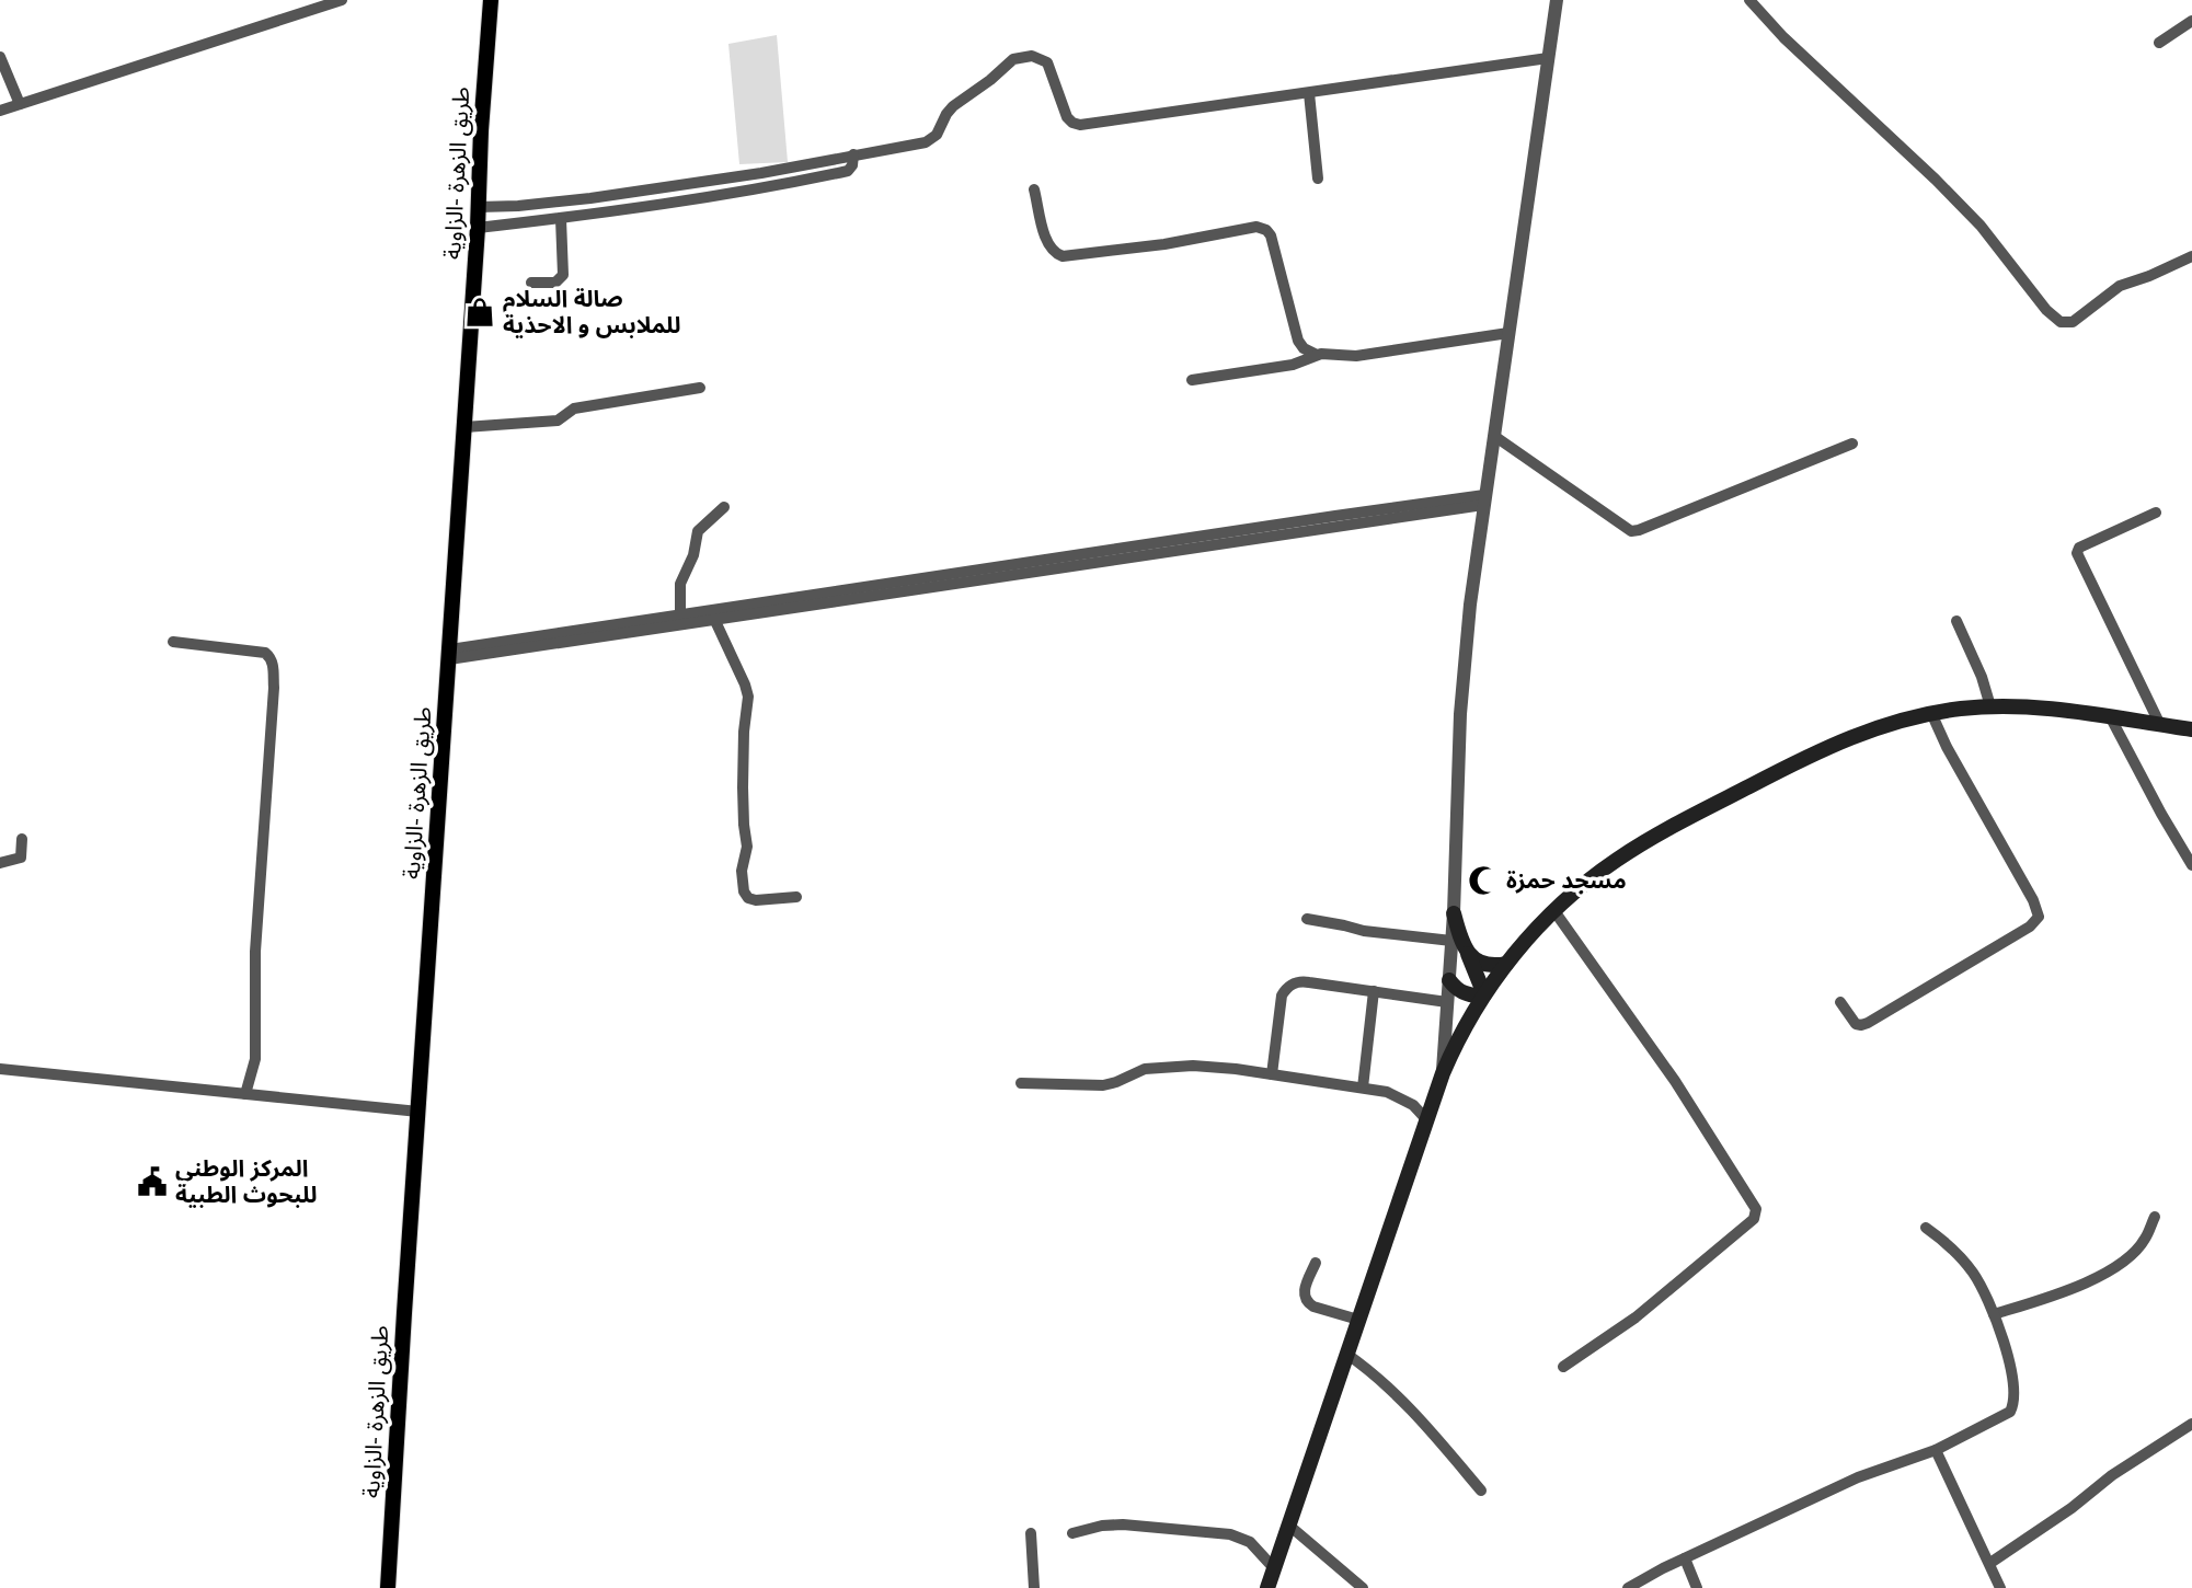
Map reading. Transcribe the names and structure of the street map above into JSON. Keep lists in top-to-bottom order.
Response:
{
  "streets": {
    "main road": ["طريق الزهرة -الزاوية"]
  },
  "places": {
    "shop": ["صالة السلام للملابس و الاحذية"],
    "mosque": ["مسجد حمزة"],
    "public building": ["المركز الوطني للبحوث الطبية"]
  }
}
